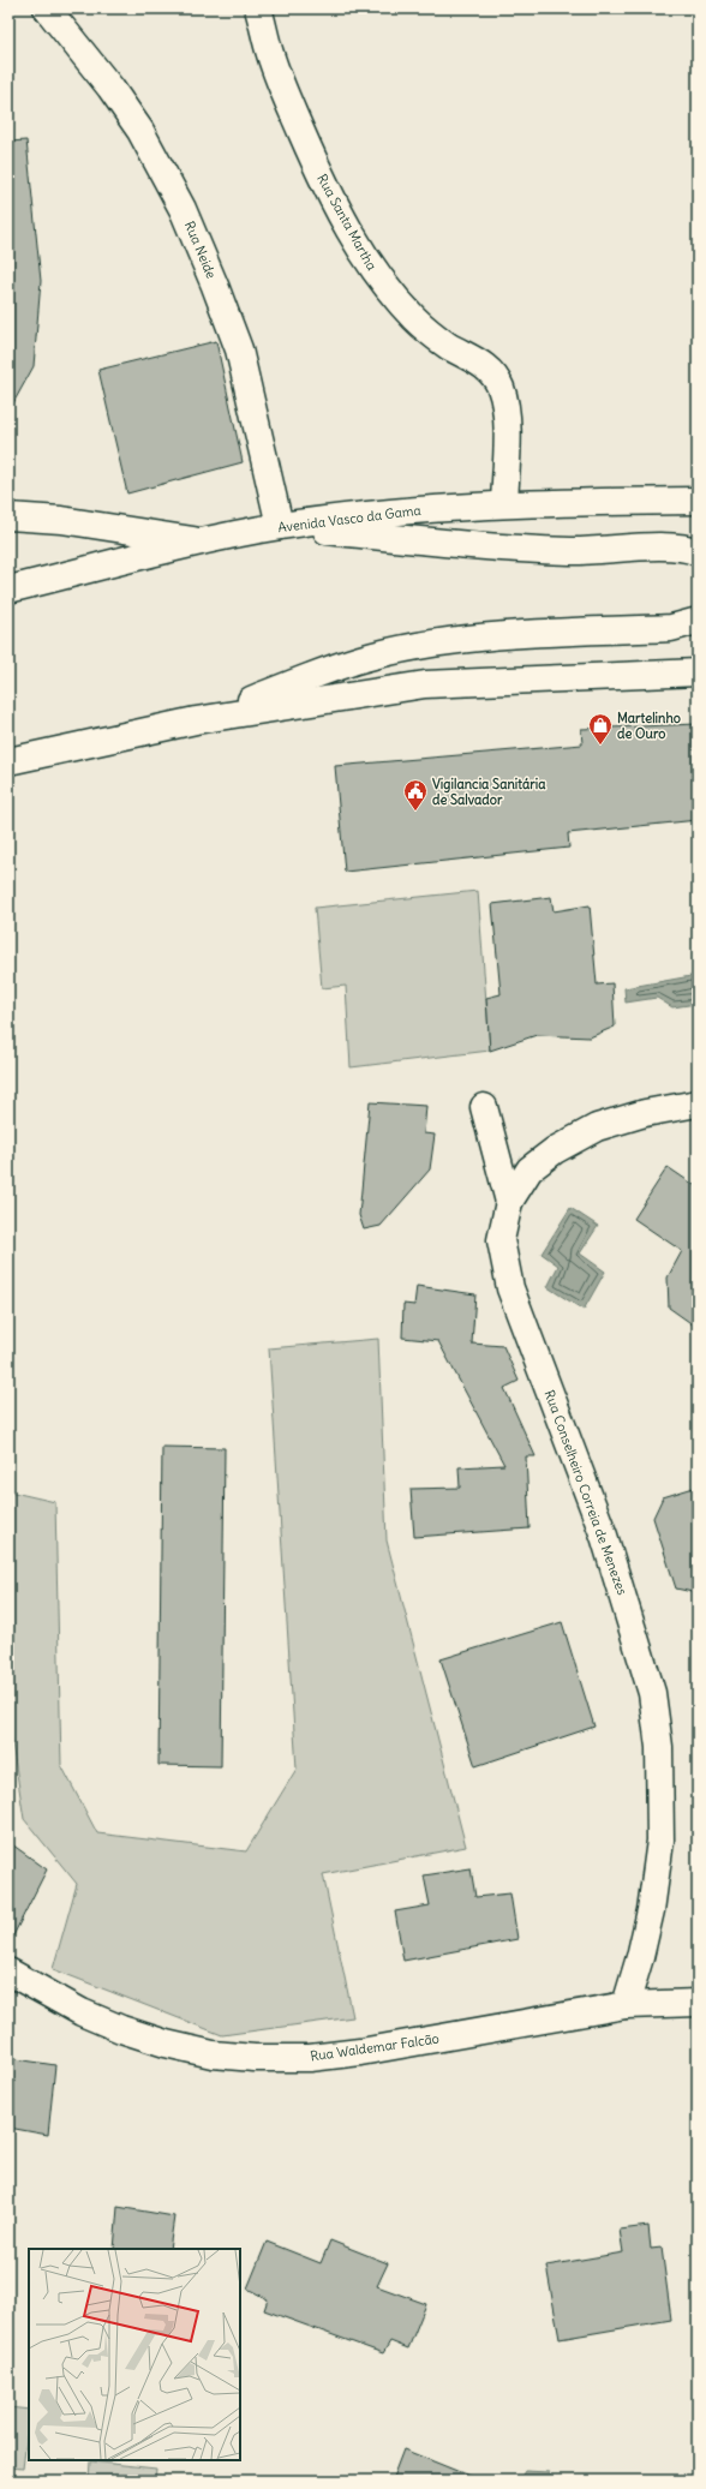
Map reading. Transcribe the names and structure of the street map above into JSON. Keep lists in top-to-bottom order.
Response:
{
  "streets": {
    "street": [
      "Rua Santa Martha",
      "Rua Neide",
      "Avenida Vasco da Gama",
      "Rua Conselheiro Correia de Menezes",
      "Rua Waldemar Falcão"
    ]
  },
  "crossings": [
    ["Rua Santa Martha", "Avenida Vasco da Gama"],
    ["Rua Neide", "Avenida Vasco da Gama"],
    ["Rua Conselheiro Correia de Menezes", "Rua Waldemar Falcão"]
  ],
  "places": {
    "shop": ["Martelinho de Ouro"],
    "public building": ["Vigilancia Sanitária de Salvador"]
  }
}
